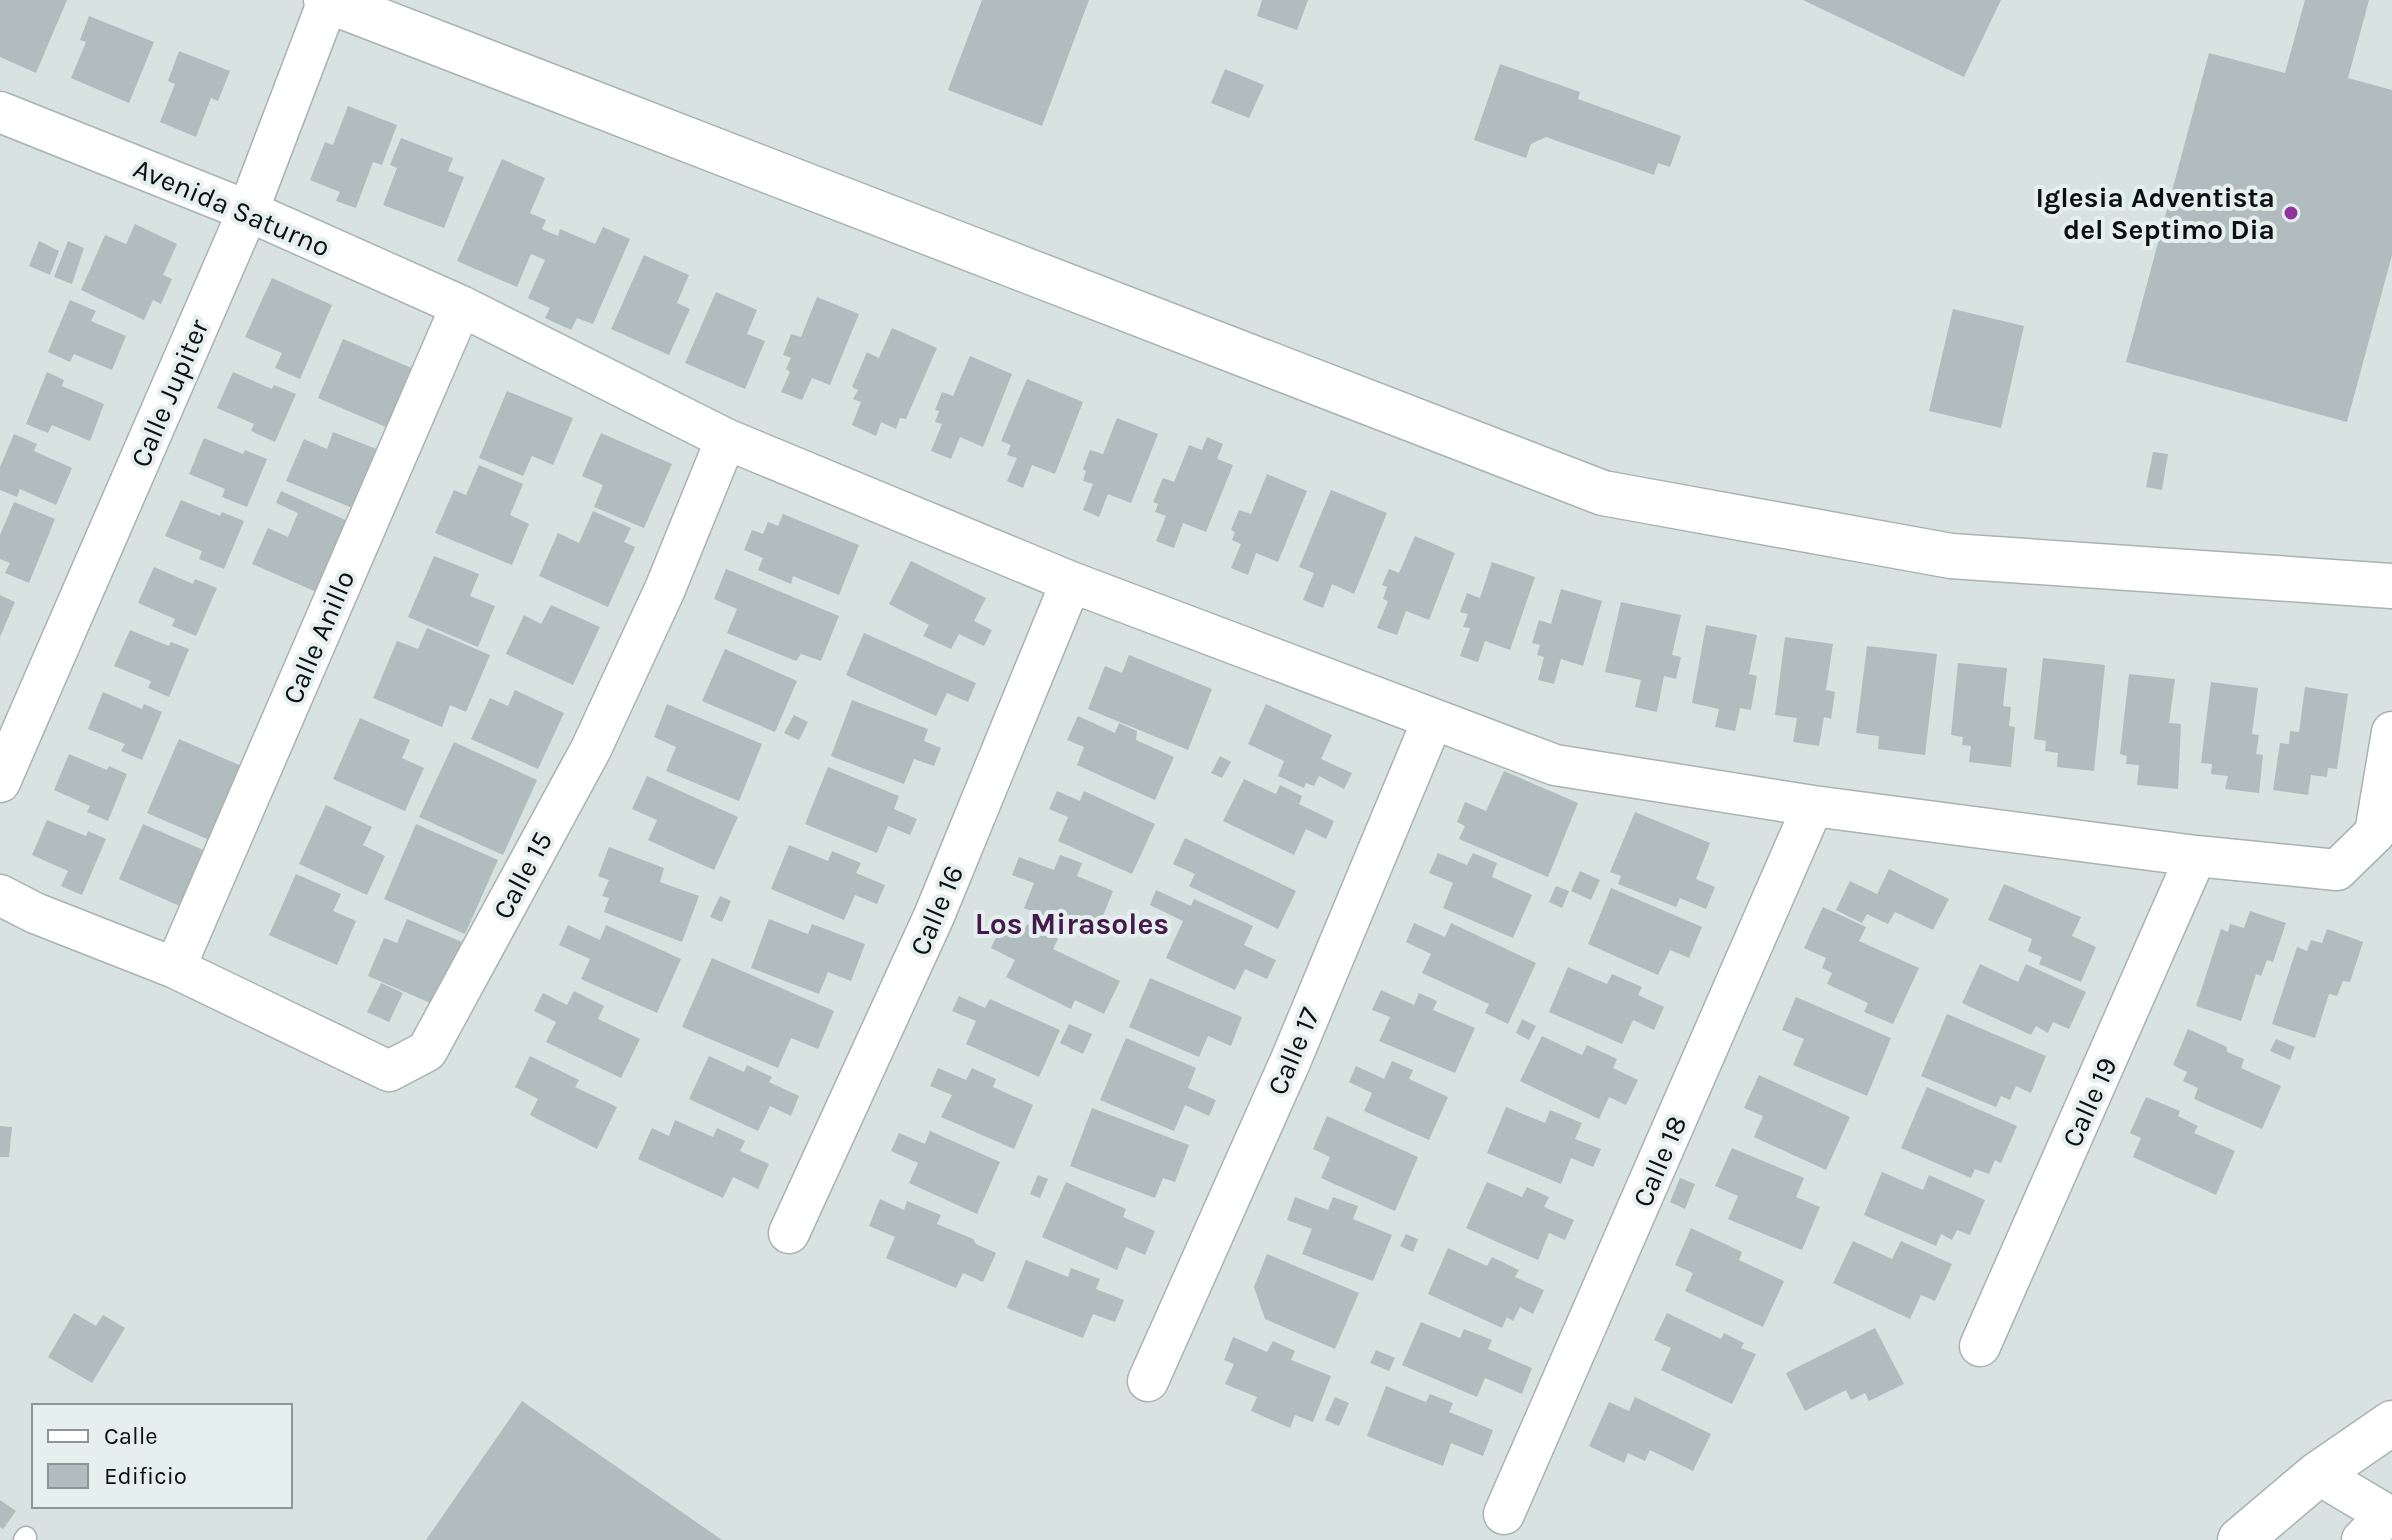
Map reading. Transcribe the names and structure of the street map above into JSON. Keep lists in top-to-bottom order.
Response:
{
  "streets": {
    "street": [
      "Avenida Saturno",
      "Calle Jupiter",
      "Calle Anillo",
      "Calle 15",
      "Calle 16",
      "Calle 17",
      "Calle 19",
      "Calle 18"
    ]
  },
  "crossings": [
    ["Avenida Saturno", "Calle Jupiter"],
    ["Avenida Saturno", "Calle Anillo"],
    ["Avenida Saturno", "Calle 15"],
    ["Avenida Saturno", "Calle 16"],
    ["Avenida Saturno", "Calle 17"],
    ["Avenida Saturno", "Calle 19"],
    ["Avenida Saturno", "Calle 18"],
    ["Calle Anillo", "Calle 15"]
  ],
  "districts": ["Los Mirasoles"],
  "places": ["Iglesia Adventista del Septimo Dia"],
  "legend": ["Calle", "Edificio"]
}
